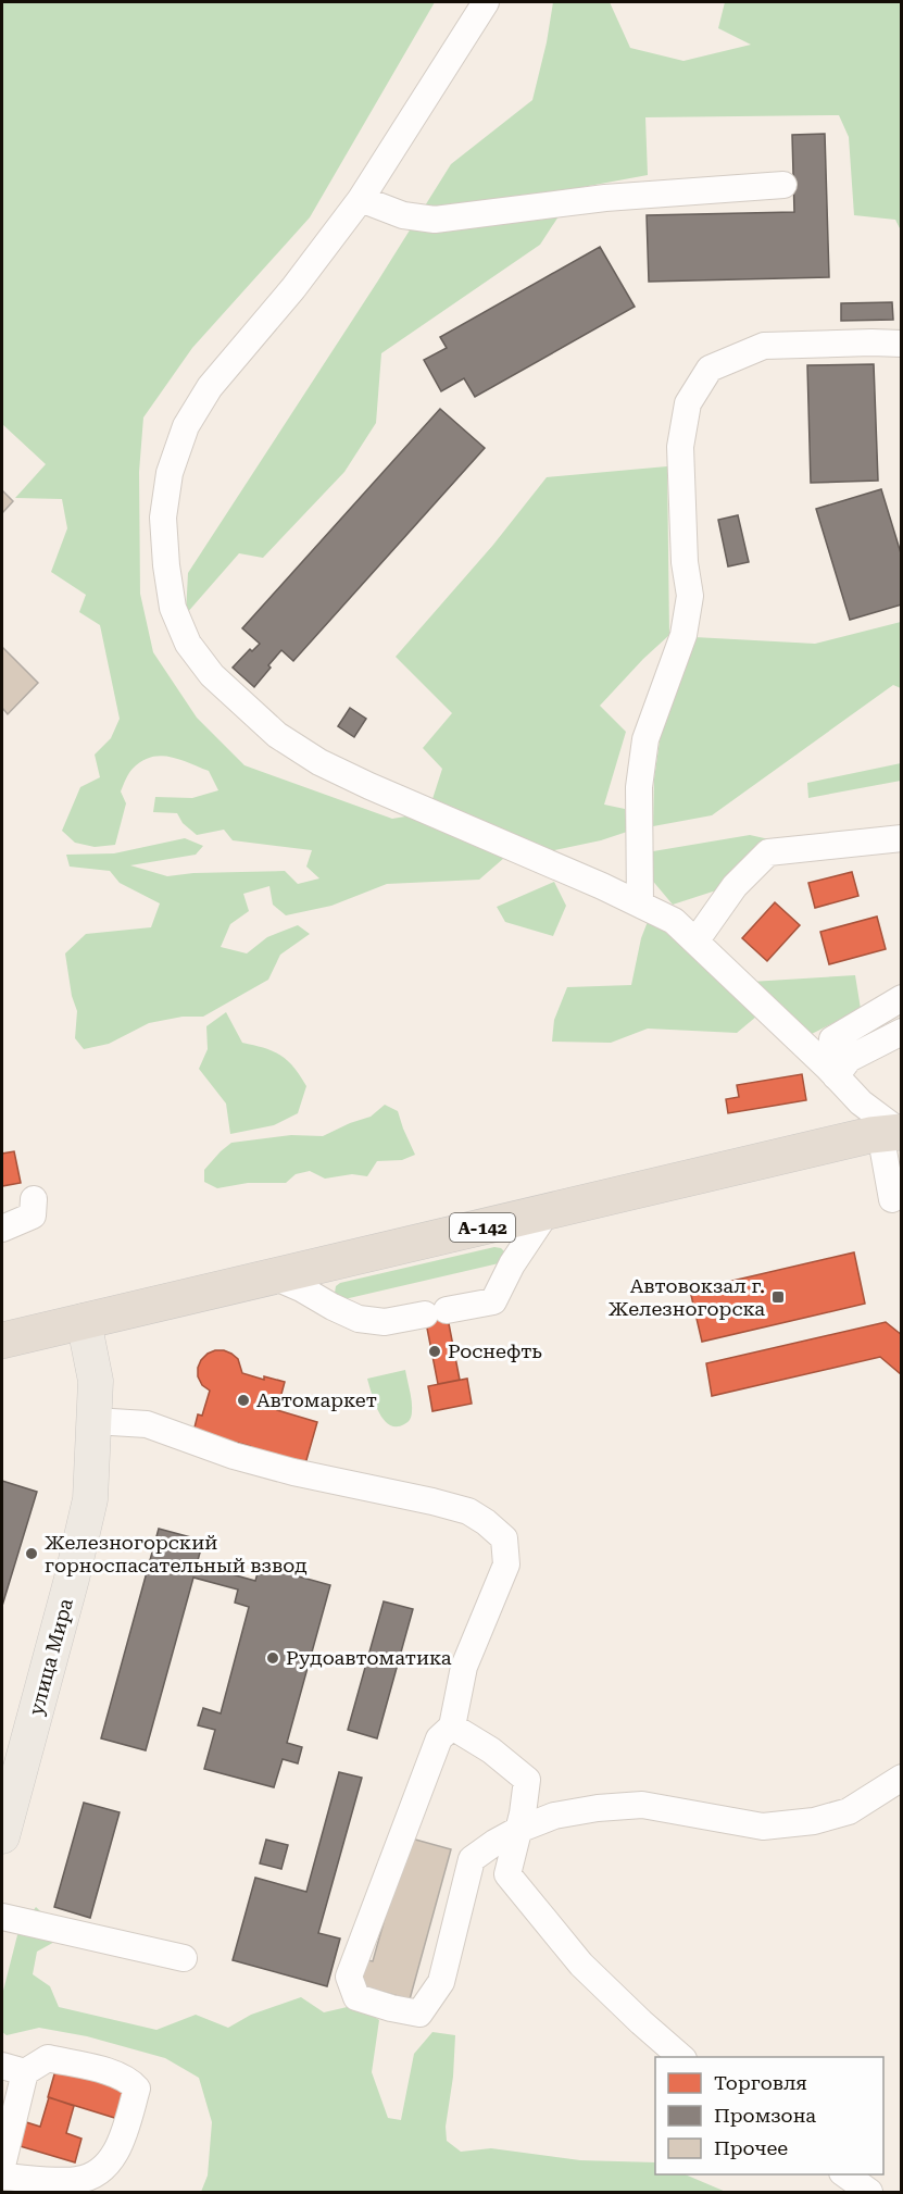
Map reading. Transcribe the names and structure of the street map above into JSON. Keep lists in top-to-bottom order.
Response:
{
  "streets": {
    "highway": ["А-142"],
    "main road": ["улица Мира"]
  },
  "crossings": [
    ["А-142", "улица Мира"]
  ],
  "places": {
    "transit": ["Автовокзал г. Железногорска"],
    "other": [
      "Роснефть",
      "Автомаркет",
      "Железногорский горноспасательный взвод",
      "Рудоавтоматика"
    ]
  },
  "legend": ["Торговля", "Промзона", "Прочее"]
}
